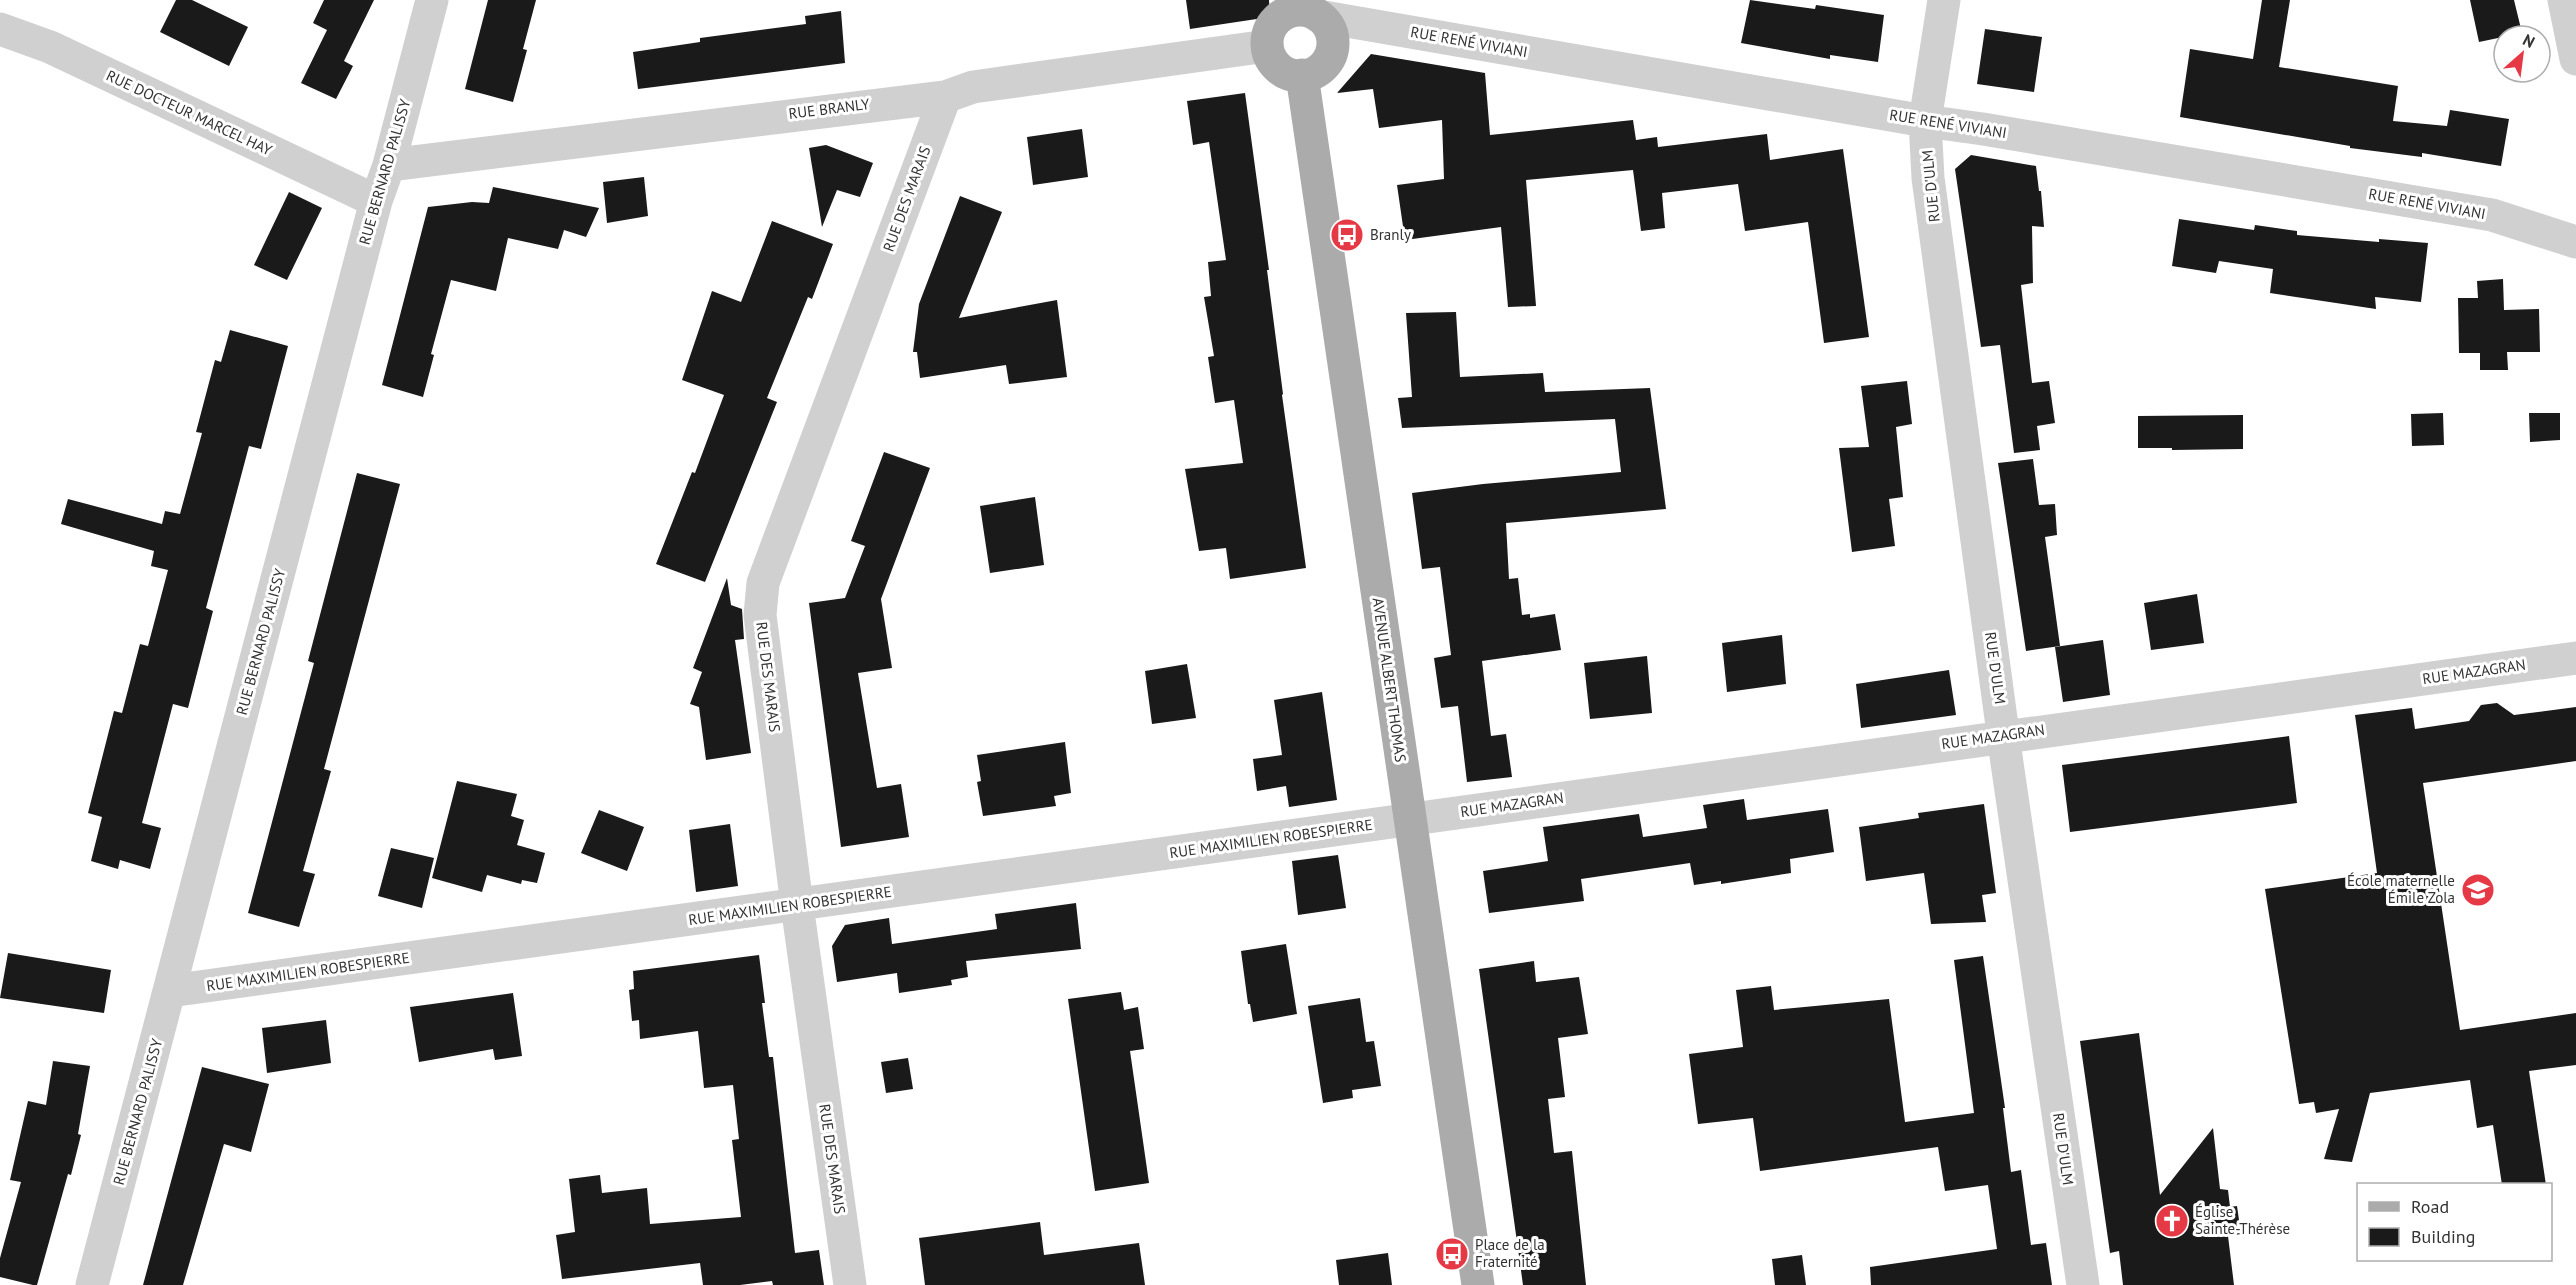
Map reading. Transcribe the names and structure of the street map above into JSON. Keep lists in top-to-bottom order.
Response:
{
  "streets": {
    "main road": ["AVENUE ALBERT THOMAS"],
    "street": [
      "RUE RENÉ VIVIANI",
      "RUE BRANLY",
      "RUE DOCTEUR MARCEL HAY",
      "RUE BERNARD PALISSY",
      "RUE D'ULM",
      "RUE DES MARAIS",
      "RUE MAZAGRAN",
      "RUE MAXIMILIEN ROBESPIERRE"
    ]
  },
  "crossings": [
    ["RUE RENÉ VIVIANI", "RUE BRANLY"],
    ["RUE RENÉ VIVIANI", "RUE D'ULM"],
    ["RUE RENÉ VIVIANI", "AVENUE ALBERT THOMAS"],
    ["RUE BRANLY", "RUE BERNARD PALISSY"],
    ["RUE BRANLY", "RUE DES MARAIS"],
    ["RUE BRANLY", "AVENUE ALBERT THOMAS"],
    ["RUE DOCTEUR MARCEL HAY", "RUE BERNARD PALISSY"],
    ["RUE BERNARD PALISSY", "RUE MAXIMILIEN ROBESPIERRE"],
    ["RUE D'ULM", "RUE MAZAGRAN"],
    ["RUE DES MARAIS", "RUE MAXIMILIEN ROBESPIERRE"],
    ["RUE MAZAGRAN", "AVENUE ALBERT THOMAS"],
    ["RUE MAZAGRAN", "RUE MAXIMILIEN ROBESPIERRE"],
    ["AVENUE ALBERT THOMAS", "RUE MAXIMILIEN ROBESPIERRE"]
  ],
  "places": {
    "bus stop": ["Branly", "Place de la Fraternité"],
    "school or university": ["École maternelle Émile Zola"],
    "church": ["Église Sainte-Thérèse"]
  },
  "legend": ["Road", "Building"],
  "north": "top right"
}
